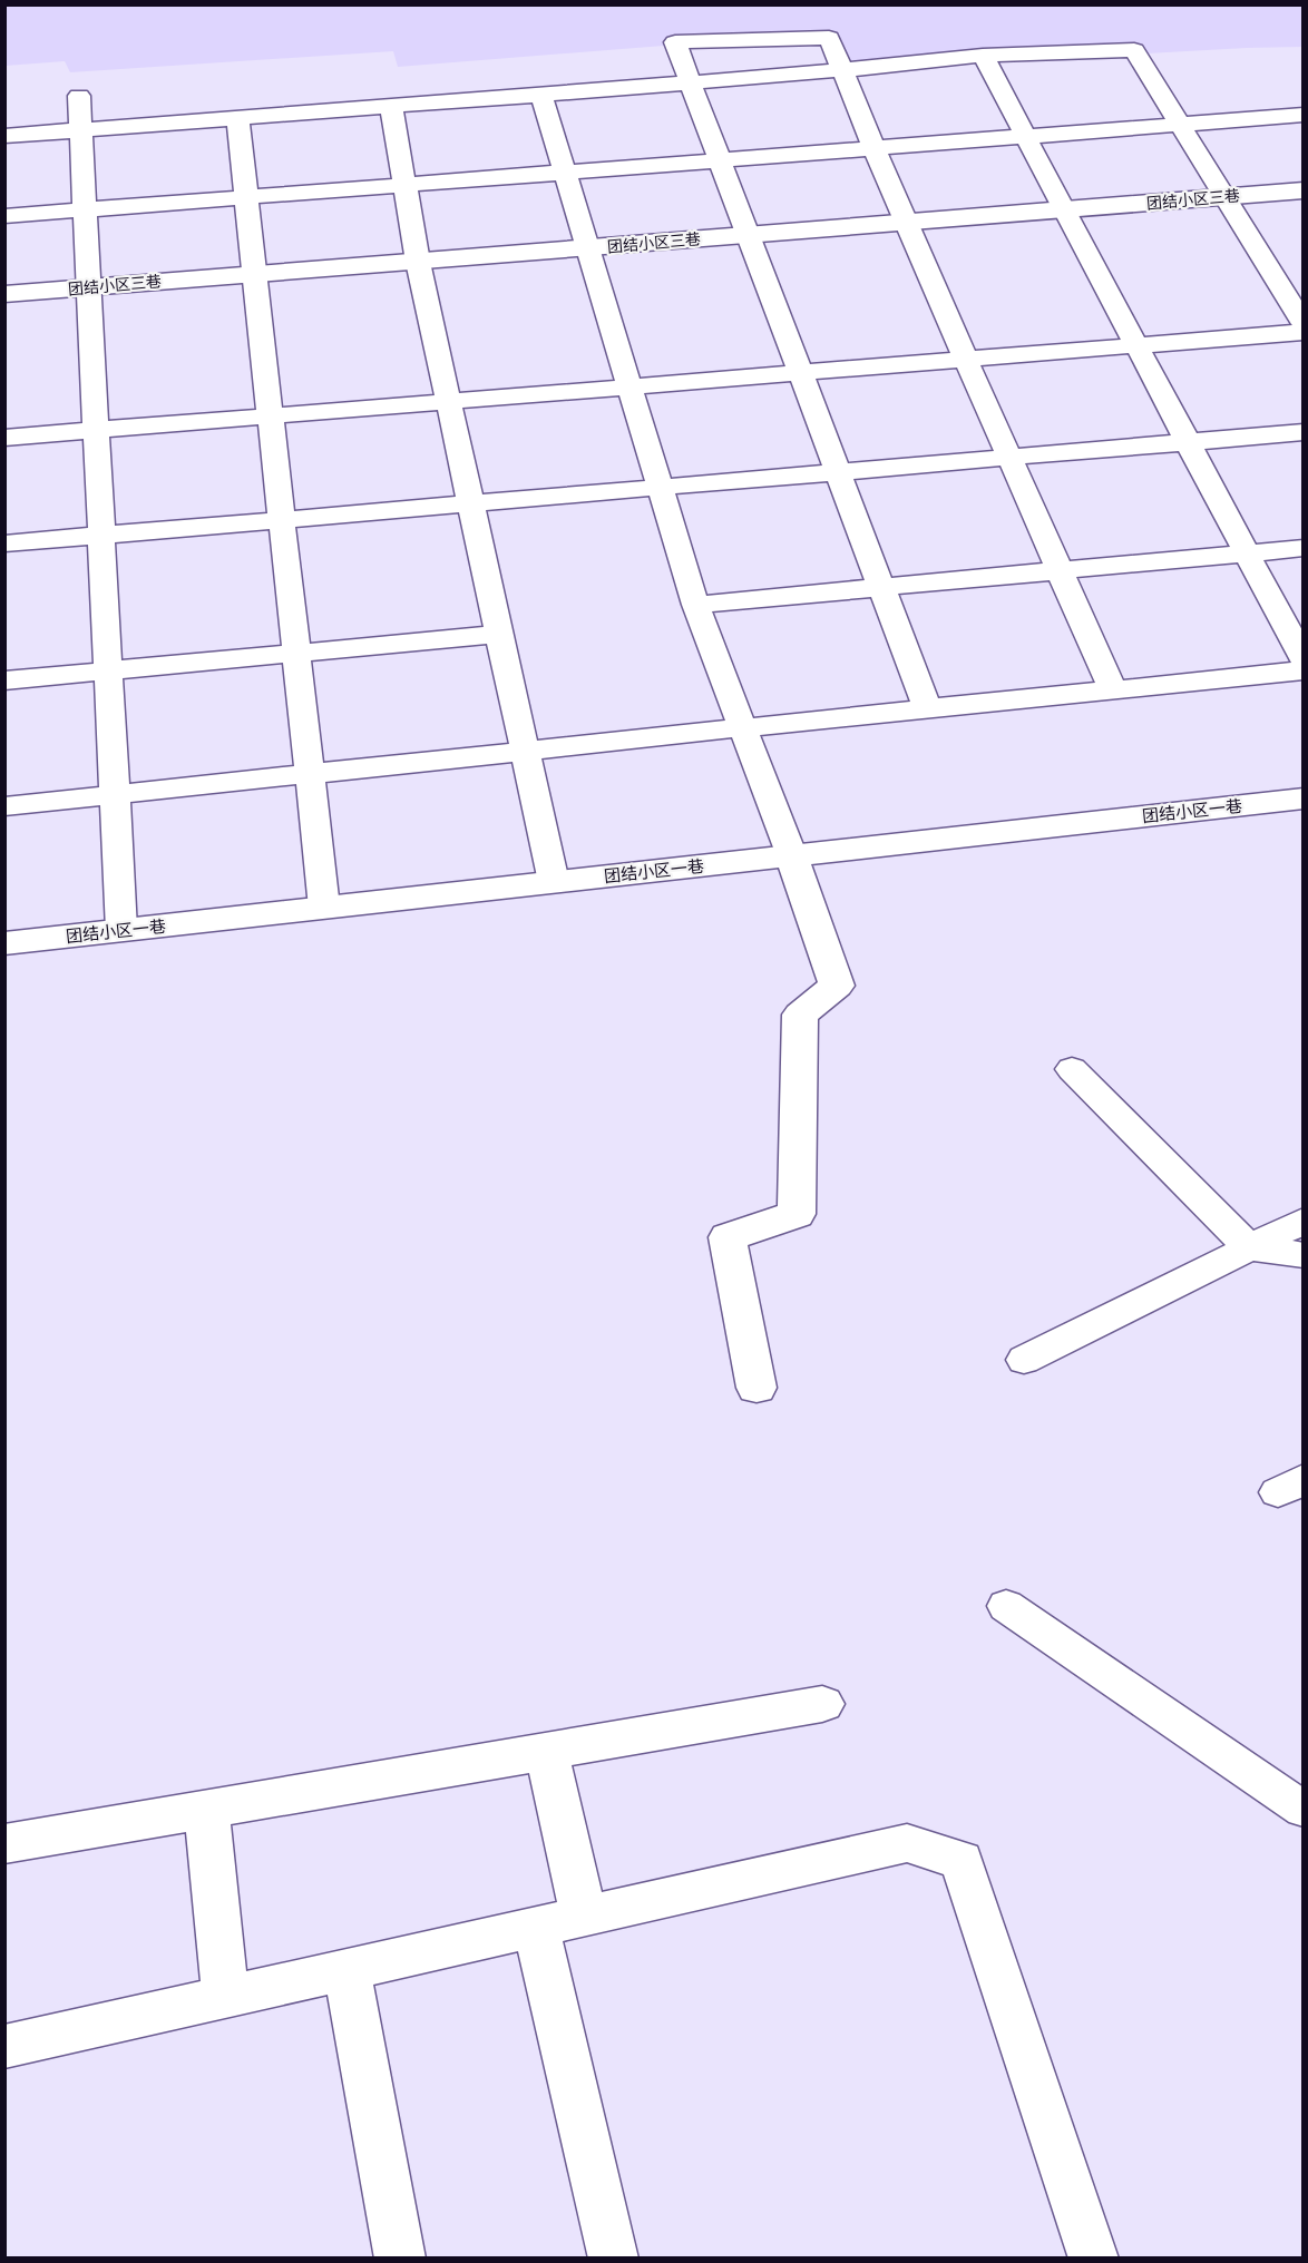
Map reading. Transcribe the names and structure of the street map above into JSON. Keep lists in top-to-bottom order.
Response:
{
  "streets": {
    "street": ["团结小区三巷", "团结小区一巷"]
  }
}
